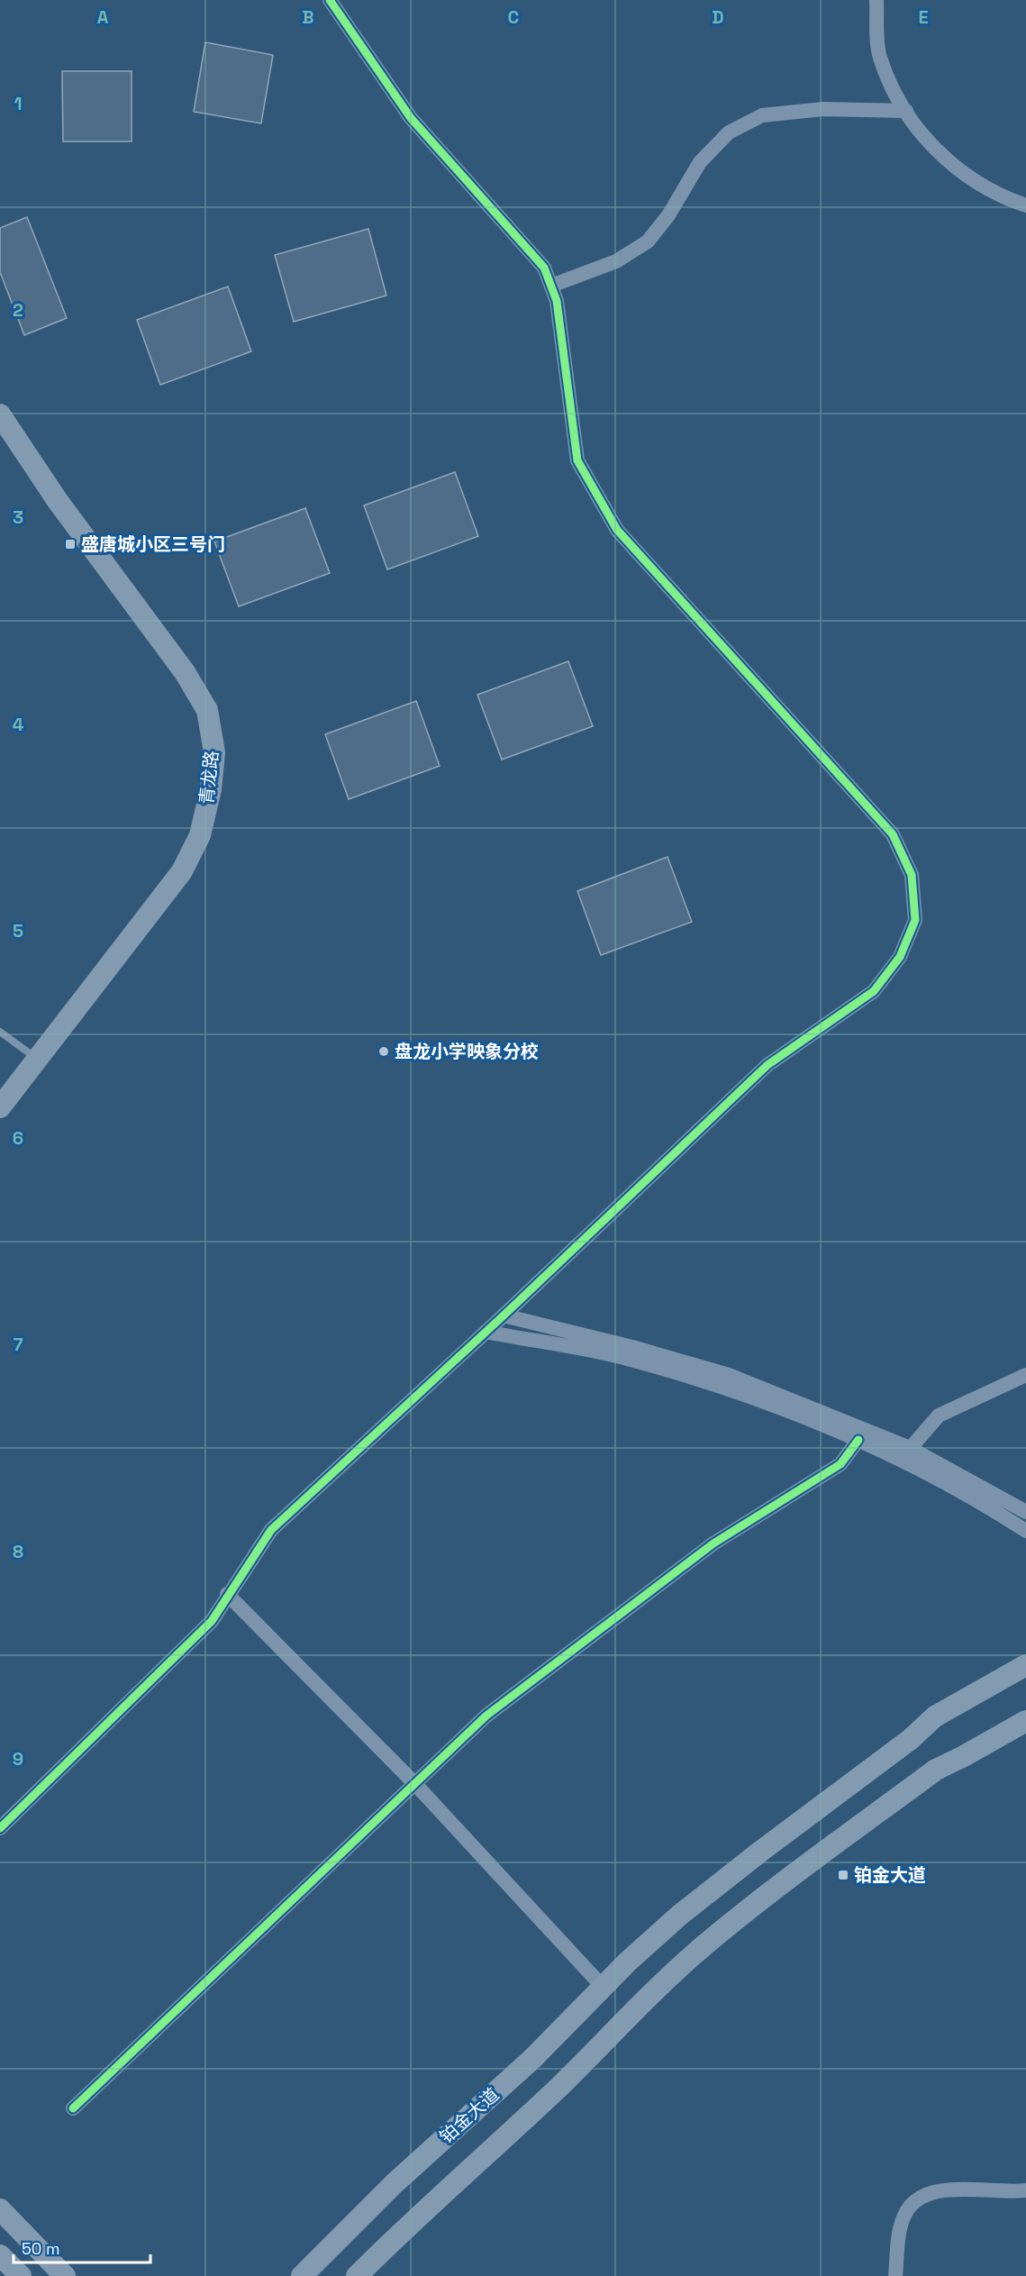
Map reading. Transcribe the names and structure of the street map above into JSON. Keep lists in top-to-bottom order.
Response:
{
  "streets": {
    "main road": ["青龙路", "铂金大道"]
  },
  "places": {
    "transit": ["盛唐城小区三号门", "铂金大道"],
    "other": ["盘龙小学映象分校"]
  },
  "scale_bar": "50 m",
  "grid": {
    "columns": [
      "A",
      "B",
      "C",
      "D",
      "E"
    ],
    "rows": [
      "1",
      "2",
      "3",
      "4",
      "5",
      "6",
      "7",
      "8",
      "9"
    ]
  }
}
